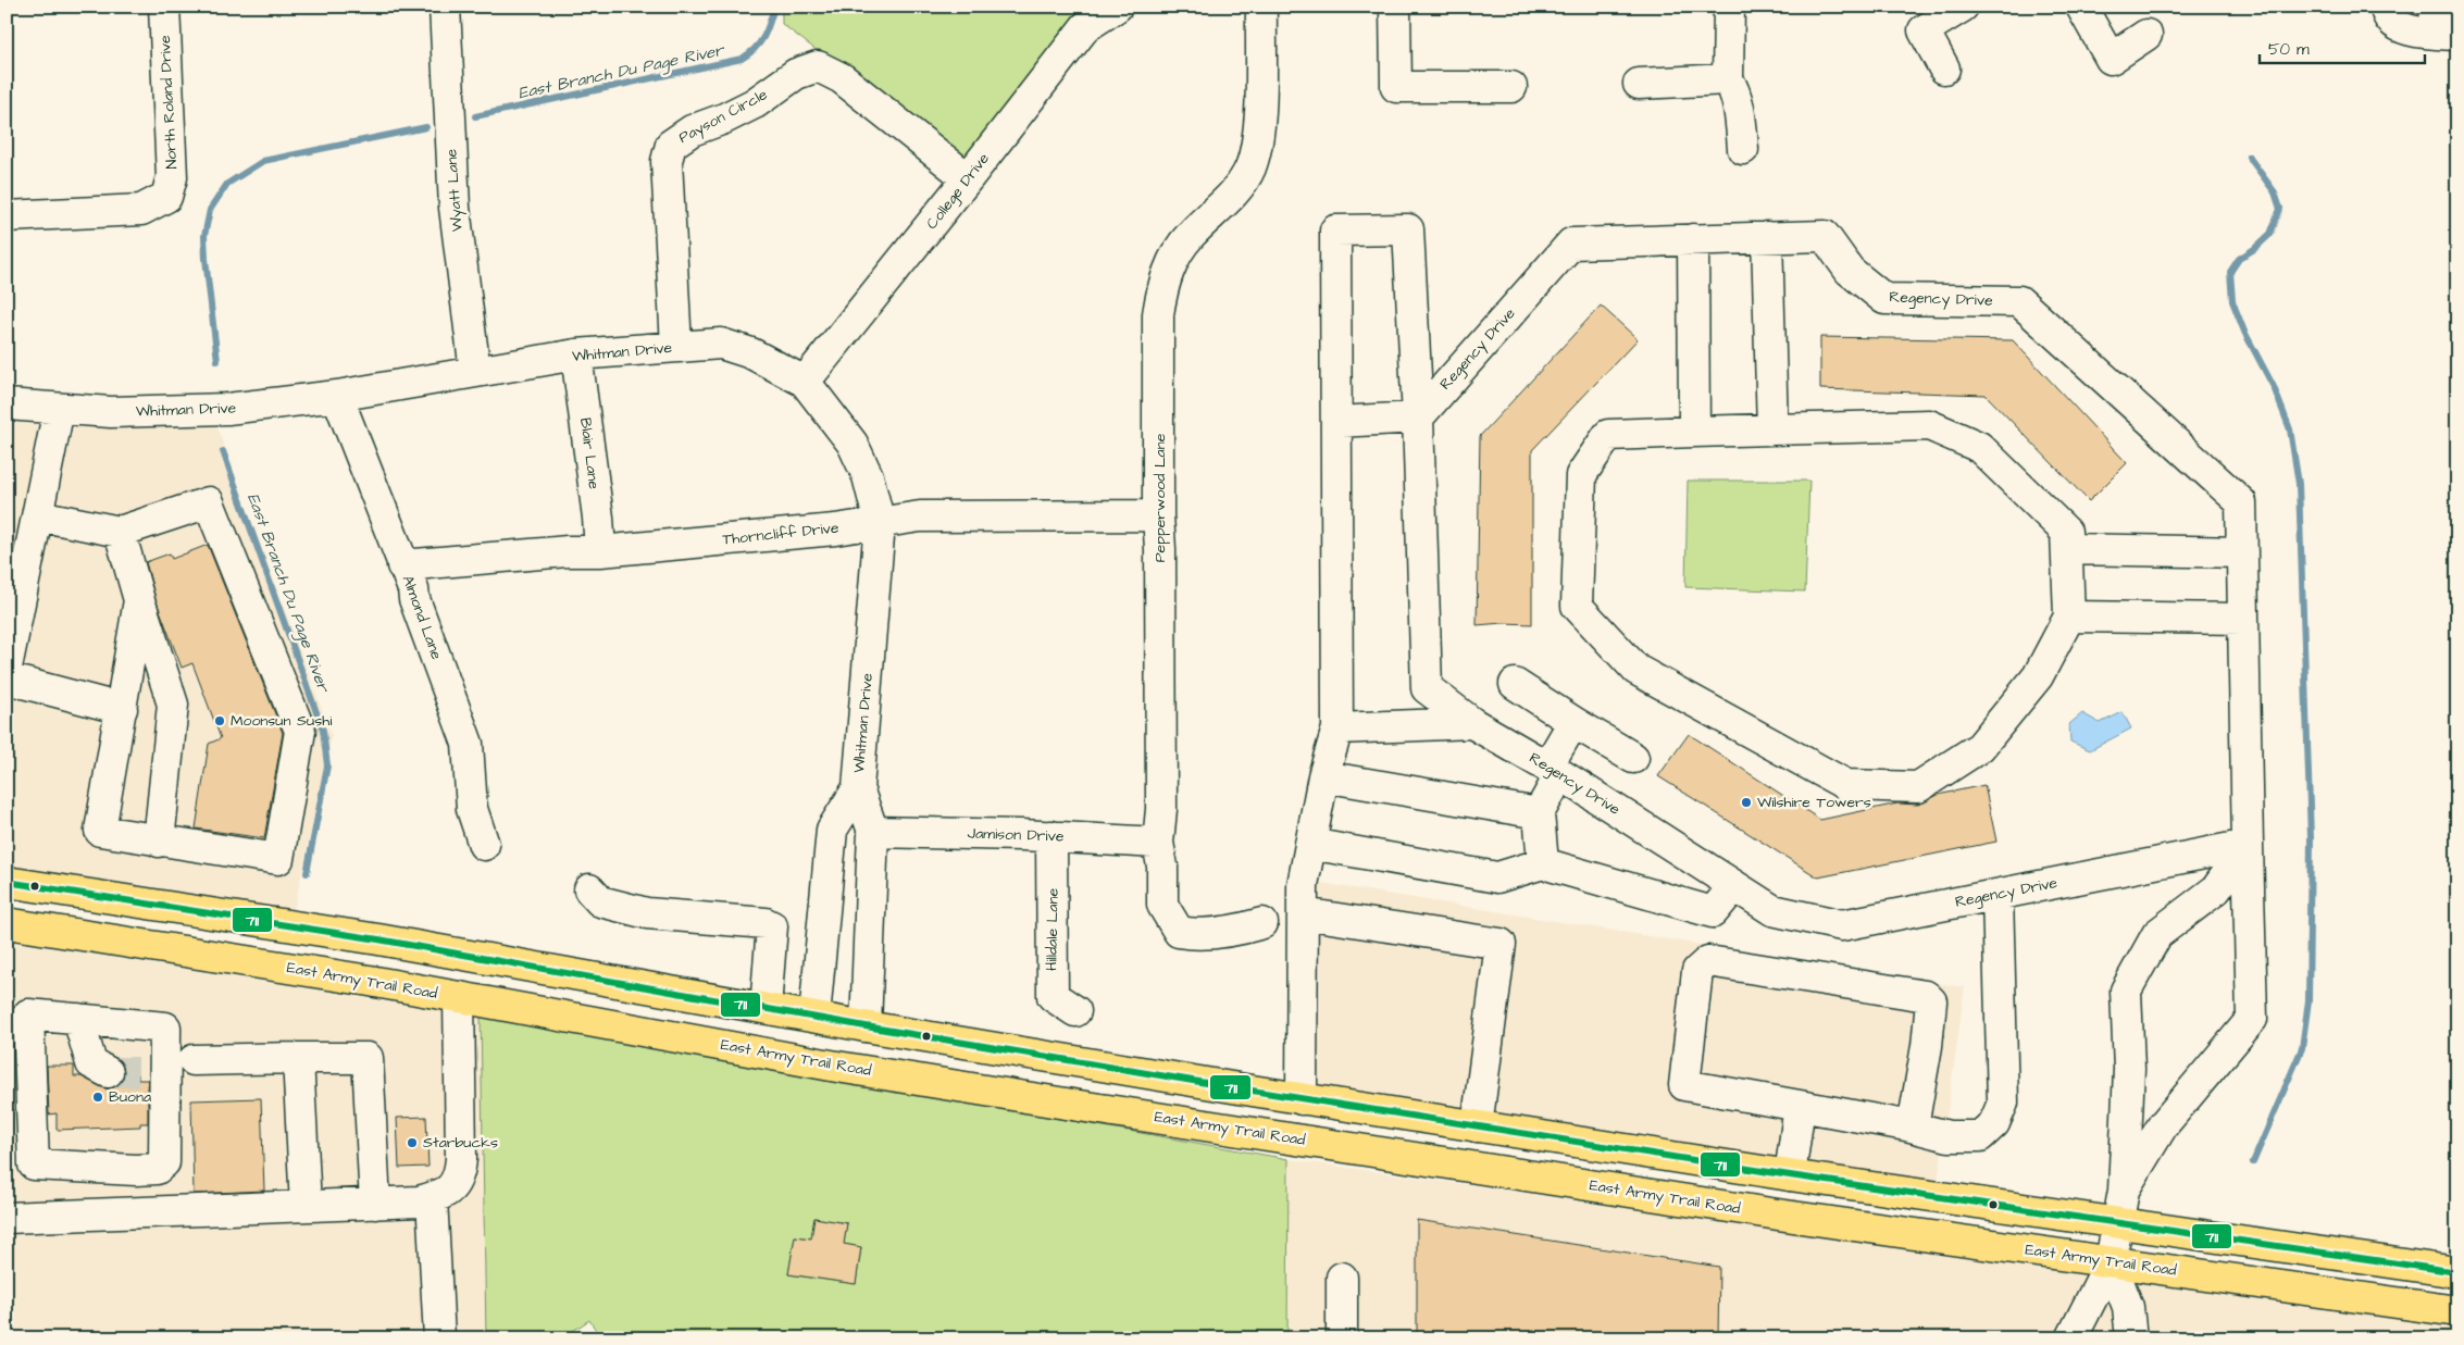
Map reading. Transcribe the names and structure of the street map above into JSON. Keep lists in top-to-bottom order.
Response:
{
  "streets": {
    "main road": ["East Army Trail Road"],
    "street": [
      "North Roland Drive",
      "Payson Circle",
      "Wyatt Lane",
      "College Drive",
      "Regency Drive",
      "Whitman Drive",
      "Blair Lane",
      "Pepperwood Lane",
      "Thorncliff Drive",
      "Almond Lane",
      "Jamison Drive",
      "Hilldale Lane"
    ]
  },
  "crossings": [
    ["Payson Circle", "College Drive"],
    ["Payson Circle", "Whitman Drive"],
    ["Wyatt Lane", "Whitman Drive"],
    ["College Drive", "Whitman Drive"],
    ["Regency Drive", "East Army Trail Road"],
    ["Whitman Drive", "Blair Lane"],
    ["Whitman Drive", "Thorncliff Drive"],
    ["Whitman Drive", "Almond Lane"],
    ["Whitman Drive", "Jamison Drive"],
    ["Blair Lane", "Thorncliff Drive"],
    ["Pepperwood Lane", "Thorncliff Drive"],
    ["Pepperwood Lane", "Jamison Drive"],
    ["Thorncliff Drive", "Almond Lane"],
    ["Jamison Drive", "Hilldale Lane"]
  ],
  "water": ["East Branch Du Page River"],
  "places": [
    "Moonsun Sushi",
    "Wilshire Towers",
    "Buona",
    "Starbucks"
  ],
  "lines": ["transit line 711"],
  "scale_bar": "50 m"
}
